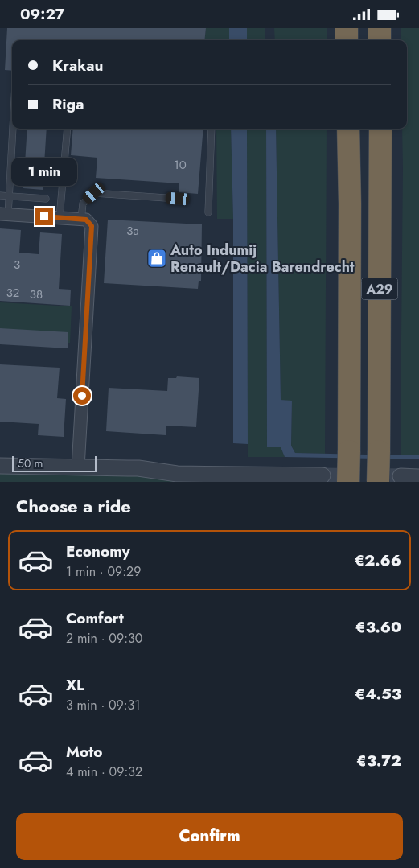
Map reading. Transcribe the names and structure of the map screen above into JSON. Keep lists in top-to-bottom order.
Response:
{
  "streets": {
    "highway": ["A29"]
  },
  "places": {
    "shop": ["Auto Indumij Renault/Dacia Barendrecht"]
  },
  "house_numbers": [
    "10",
    "3a",
    "3",
    "32",
    "38"
  ],
  "scale_bar": "50 m",
  "page": {
    "status": "09:27",
    "banner": ["Krakau", "Riga"],
    "bubble": "1 min",
    "scale": "50 m",
    "heading": "Choose a ride",
    "list": [
      {
        "name": "Economy",
        "note": "1 min · 09:29",
        "value": "€2.66"
      },
      {
        "name": "Comfort",
        "note": "2 min · 09:30",
        "value": "€3.60"
      },
      {
        "name": "XL",
        "note": "3 min · 09:31",
        "value": "€4.53"
      },
      {
        "name": "Moto",
        "note": "4 min · 09:32",
        "value": "€3.72"
      }
    ],
    "buttons": "Confirm"
  }
}
